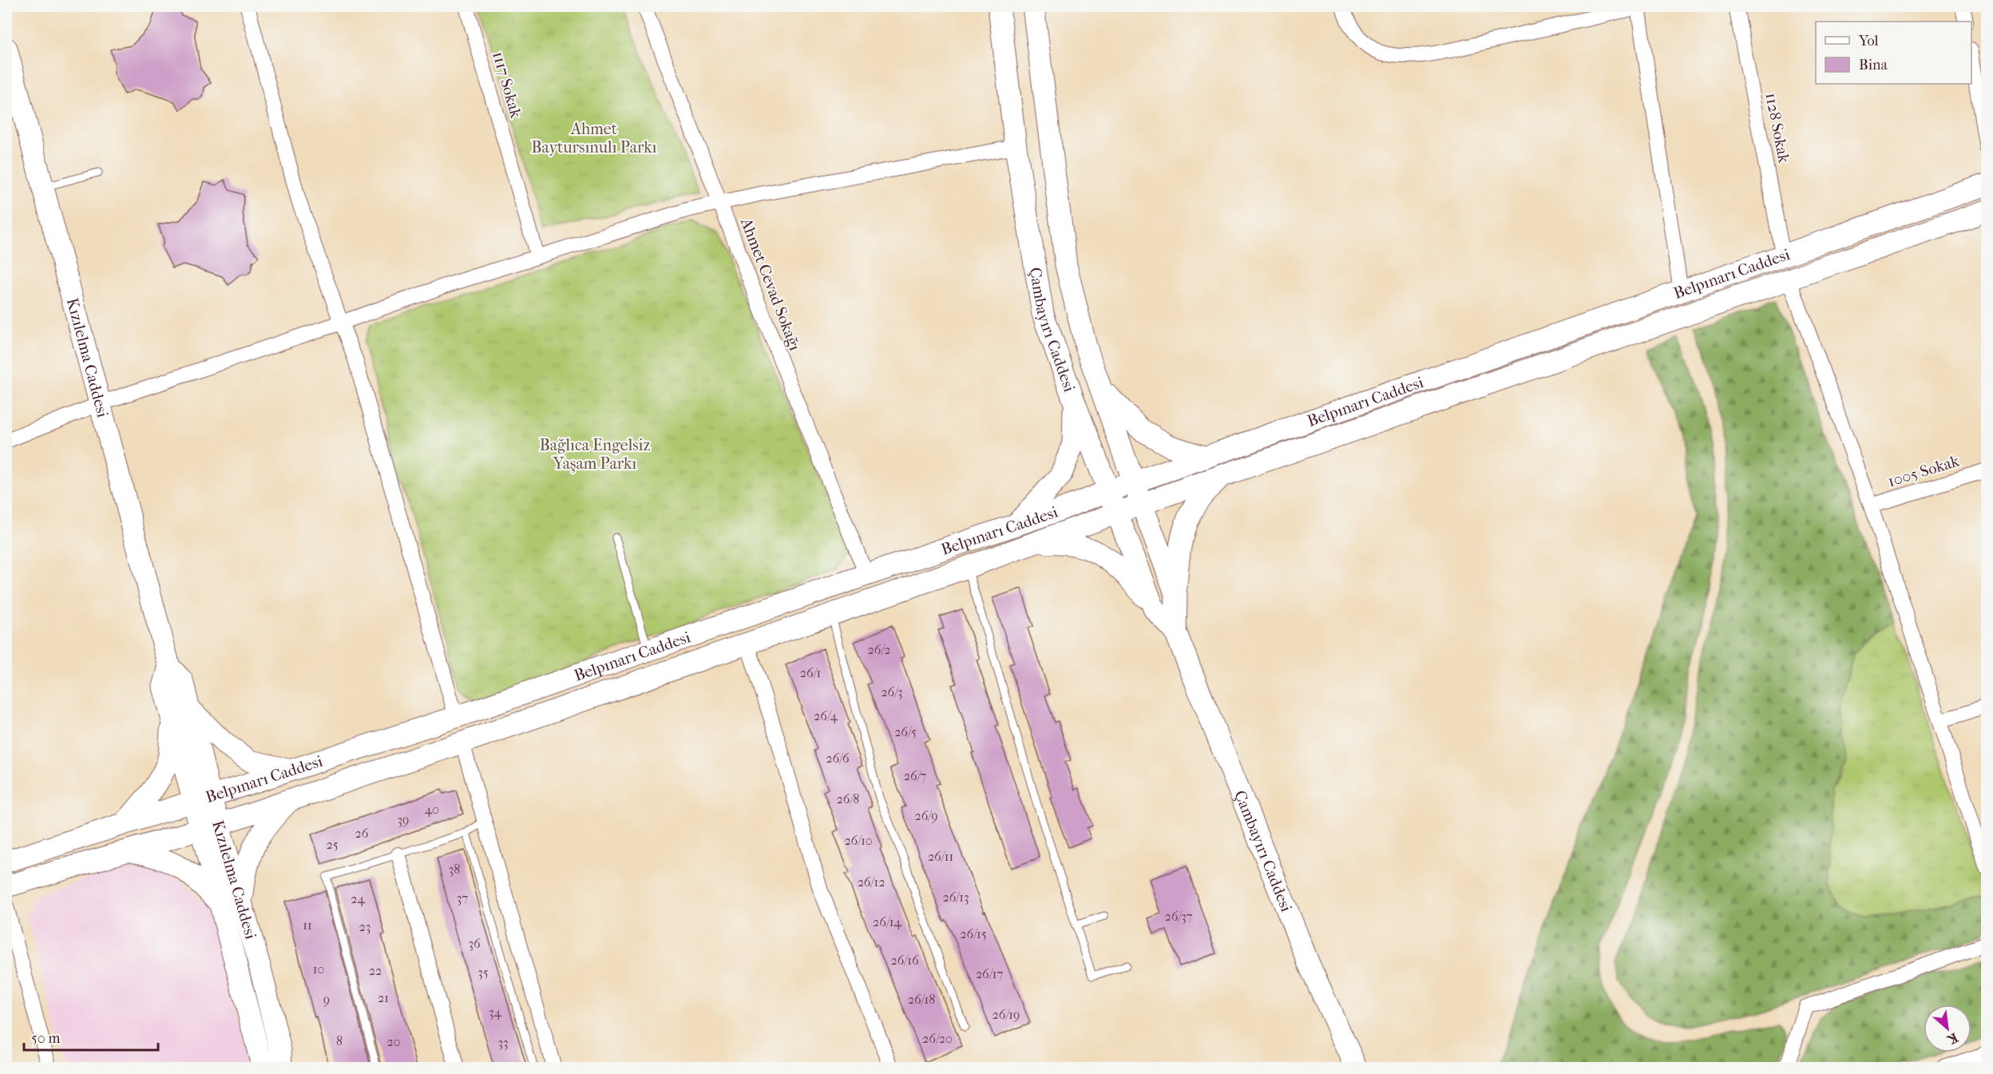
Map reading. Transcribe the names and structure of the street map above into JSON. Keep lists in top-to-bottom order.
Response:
{
  "streets": {
    "street": [
      "1117 Sokak",
      "1128 Sokak",
      "Belpınarı Caddesi",
      "Ahmet Cevad Sokağı",
      "Çambayırı Caddesi",
      "Kızılelma Caddesi",
      "1005 Sokak"
    ]
  },
  "crossings": [
    ["1128 Sokak", "Belpınarı Caddesi"],
    ["Belpınarı Caddesi", "Ahmet Cevad Sokağı"],
    ["Belpınarı Caddesi", "Çambayırı Caddesi"],
    ["Belpınarı Caddesi", "Kızılelma Caddesi"]
  ],
  "parks": ["Ahmet Baytursınulı Parkı", "Bağlıca Engelsiz Yaşam Parkı"],
  "house_numbers": [
    "26/2",
    "26/1",
    "26/3",
    "26/4",
    "26/5",
    "26/6",
    "26/7",
    "26/8",
    "40",
    "26/9",
    "39",
    "26",
    "26/10",
    "25",
    "26/11",
    "38",
    "26/12",
    "26/13",
    "37",
    "24",
    "26/37",
    "26/14",
    "11",
    "23",
    "26/15",
    "36",
    "26/16",
    "10",
    "22",
    "35",
    "26/17",
    "21",
    "9",
    "26/18",
    "34",
    "26/19",
    "26/20",
    "8",
    "20",
    "33"
  ],
  "legend": ["Yol", "Bina"],
  "scale_bar": "50 m",
  "north": "bottom right"
}
